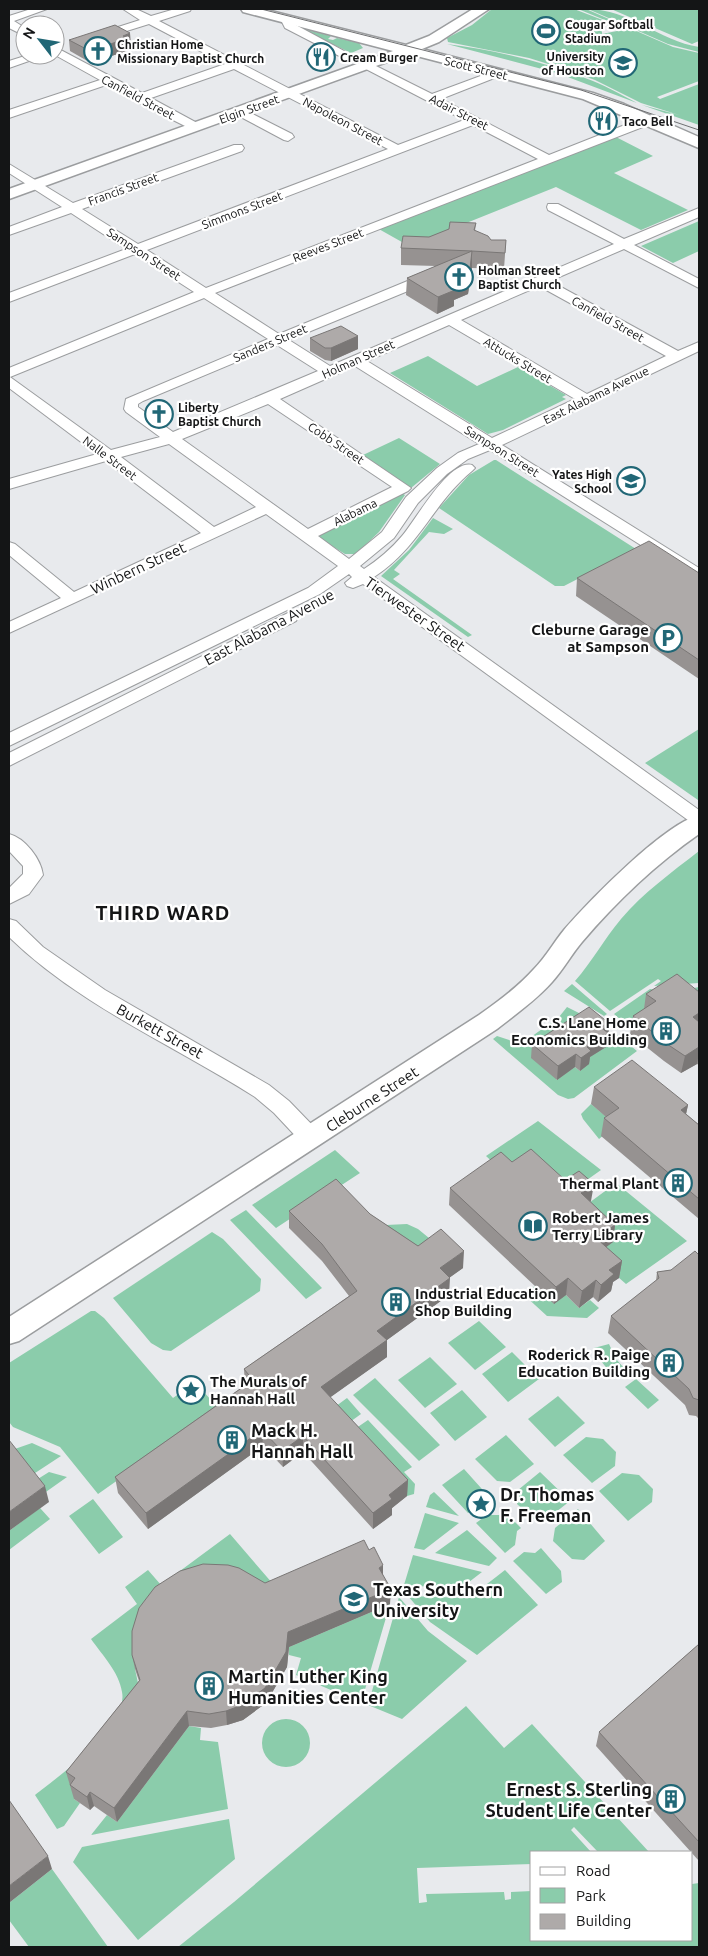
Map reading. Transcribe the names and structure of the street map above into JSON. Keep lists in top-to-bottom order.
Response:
{
  "streets": {
    "main road": ["Scott Street", "Elgin Street", "Cleburne Street"],
    "street": [
      "Canfield Street",
      "Adair Street",
      "Napoleon Street",
      "Francis Street",
      "Simmons Street",
      "Reeves Street",
      "Sampson Street",
      "Sanders Street",
      "Holman Street",
      "Attucks Street",
      "East Alabama Avenue",
      "Cobb Street",
      "Nalle Street",
      "Alabama",
      "Winbern Street",
      "Tierwester Street",
      "Burkett Street"
    ]
  },
  "crossings": [
    ["Scott Street", "Elgin Street"],
    ["Scott Street", "Reeves Street"],
    ["Canfield Street", "Elgin Street"],
    ["Canfield Street", "Holman Street"],
    ["Canfield Street", "East Alabama Avenue"],
    ["Elgin Street", "Adair Street"],
    ["Elgin Street", "Napoleon Street"],
    ["Elgin Street", "Sampson Street"],
    ["Adair Street", "Simmons Street"],
    ["Adair Street", "Reeves Street"],
    ["Napoleon Street", "Simmons Street"],
    ["Francis Street", "Sampson Street"],
    ["Simmons Street", "Sampson Street"],
    ["Reeves Street", "Sampson Street"],
    ["Sampson Street", "Sanders Street"],
    ["Sampson Street", "Holman Street"],
    ["Sampson Street", "East Alabama Avenue"],
    ["Sanders Street", "Tierwester Street"],
    ["Holman Street", "Attucks Street"],
    ["Holman Street", "Cobb Street"],
    ["Holman Street", "Nalle Street"],
    ["Holman Street", "Tierwester Street"],
    ["Attucks Street", "East Alabama Avenue"],
    ["East Alabama Avenue", "Tierwester Street"],
    ["Cobb Street", "Alabama"],
    ["Nalle Street", "Winbern Street"],
    ["Alabama", "Tierwester Street"],
    ["Winbern Street", "Tierwester Street"],
    ["Burkett Street", "Cleburne Street"]
  ],
  "districts": ["THIRD WARD"],
  "places": {
    "sports": ["Cougar Softball Stadium"],
    "church": ["Christian Home Missionary Baptist Church", "Holman Street Baptist Church", "Liberty Baptist Church"],
    "restaurant": ["Cream Burger", "Taco Bell"],
    "school or university": ["University of Houston", "Yates High School", "Texas Southern University"],
    "parking": ["Cleburne Garage at Sampson"],
    "building": [
      "C.S. Lane Home Economics Building",
      "Thermal Plant",
      "Industrial Education Shop Building",
      "Roderick R. Paige Education Building",
      "Mack H. Hannah Hall",
      "Martin Luther King Humanities Center",
      "Ernest S. Sterling Student Life Center"
    ],
    "library": ["Robert James Terry Library"],
    "place": ["The Murals of Hannah Hall", "Dr. Thomas F. Freeman"]
  },
  "legend": ["Road", "Park", "Building"],
  "north": "top left"
}
